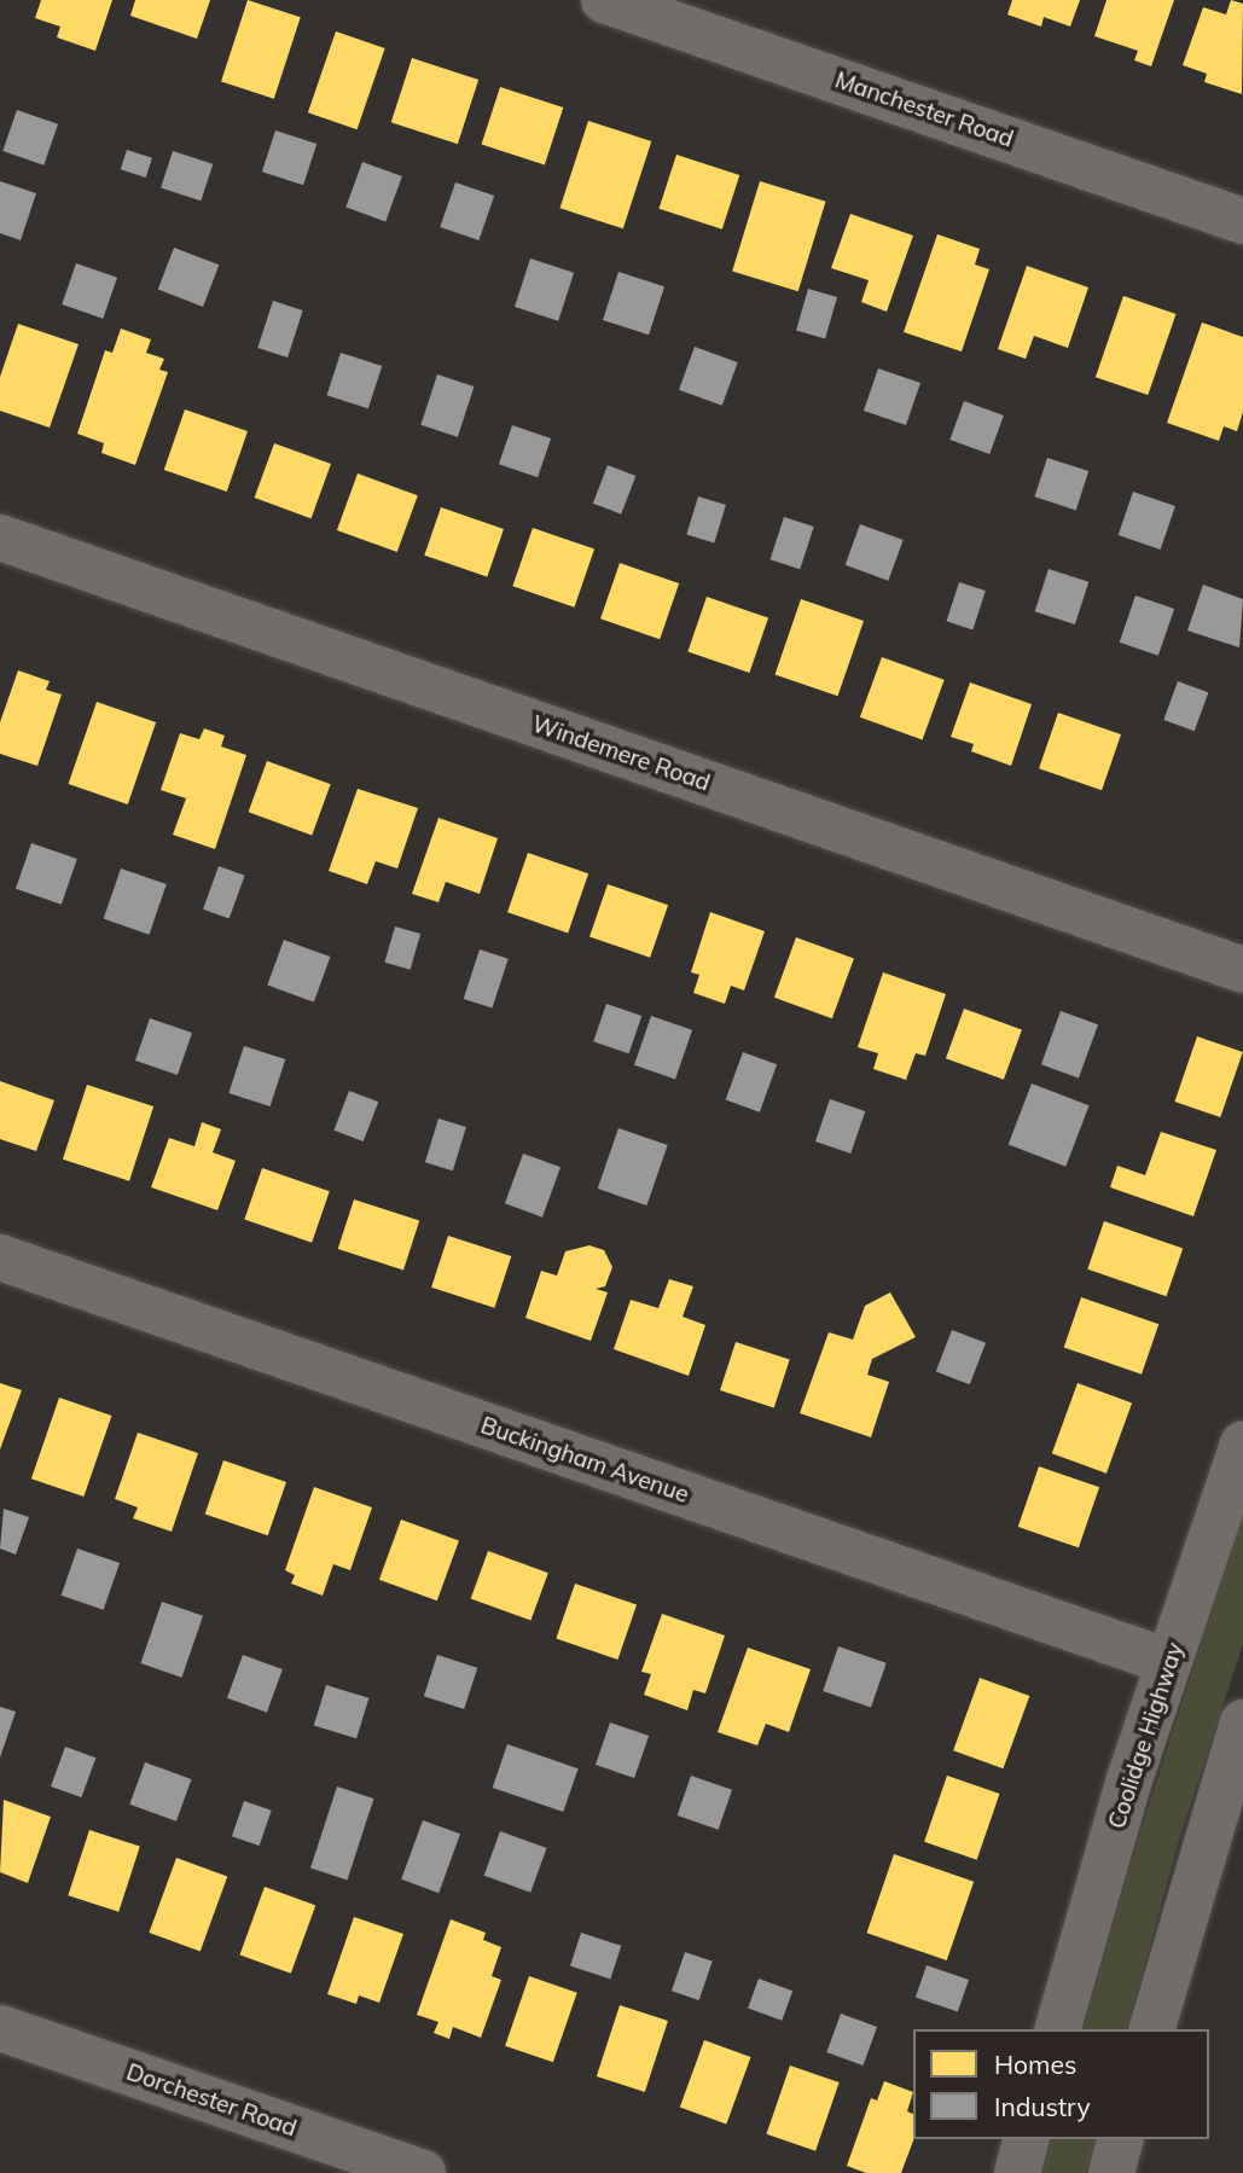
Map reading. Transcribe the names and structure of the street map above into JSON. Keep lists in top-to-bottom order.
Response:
{
  "streets": {
    "main road": ["Coolidge Highway"],
    "street": [
      "Manchester Road",
      "Windemere Road",
      "Buckingham Avenue",
      "Dorchester Road"
    ]
  },
  "crossings": [
    ["Buckingham Avenue", "Coolidge Highway"]
  ],
  "legend": ["Homes", "Industry"]
}
